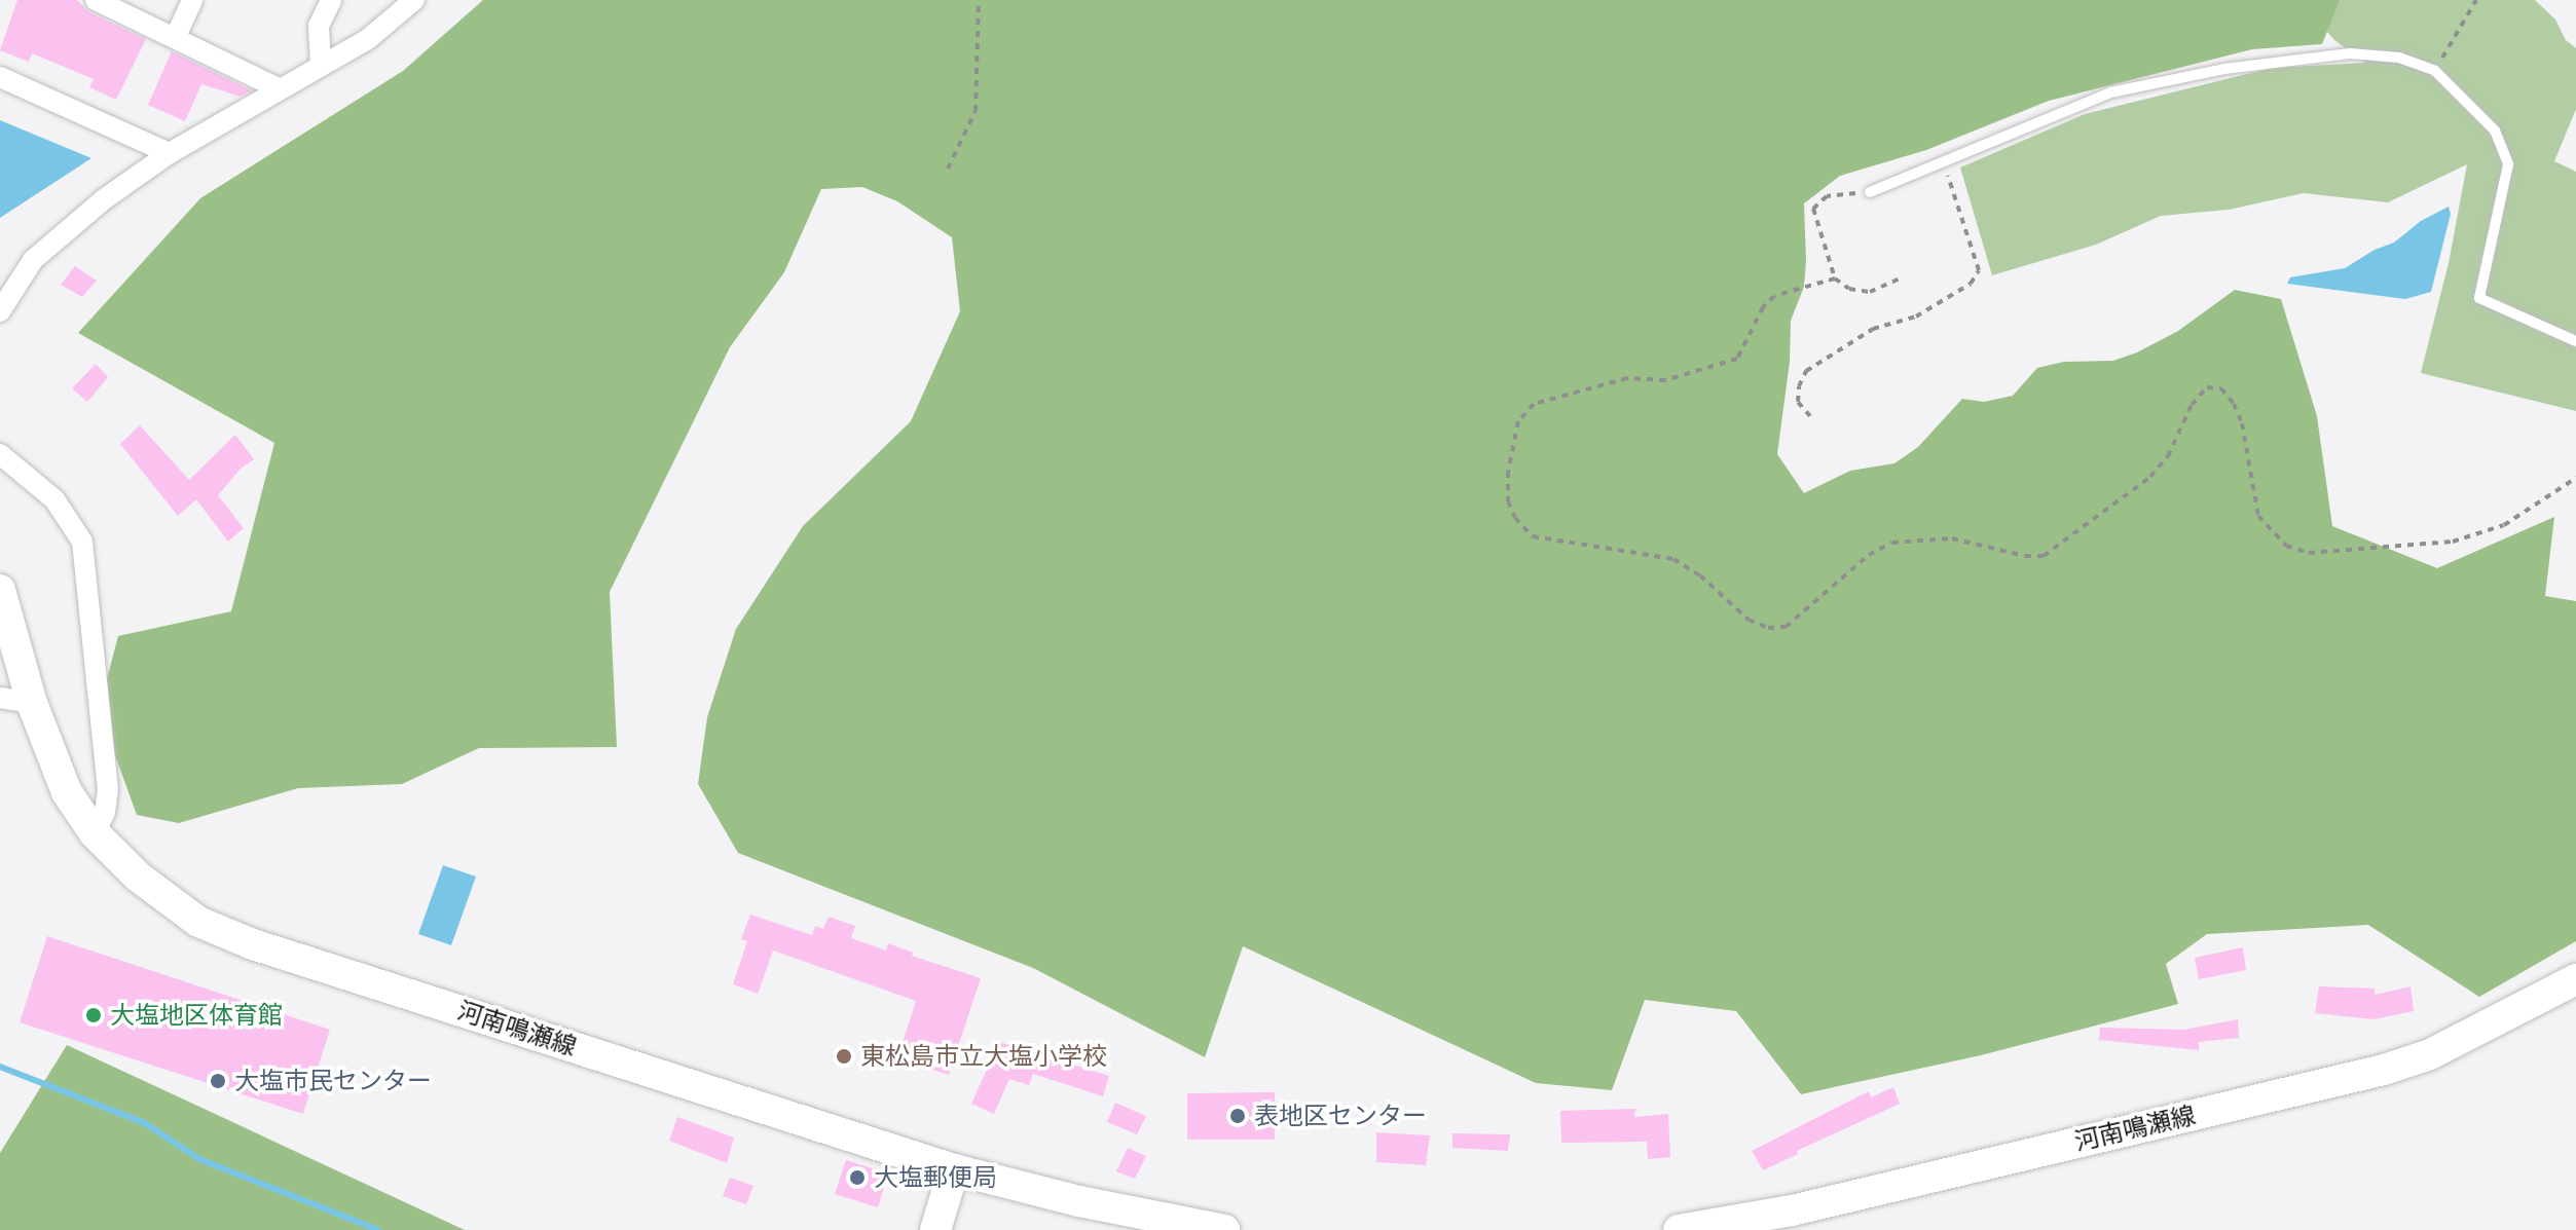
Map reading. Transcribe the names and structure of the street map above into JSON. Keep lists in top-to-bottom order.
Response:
{
  "streets": {
    "main road": ["河南鳴瀬線"]
  },
  "places": [
    "大塩地区体育館",
    "東松島市立大塩小学校",
    "大塩市民センター",
    "表地区センター",
    "大塩郵便局"
  ]
}
